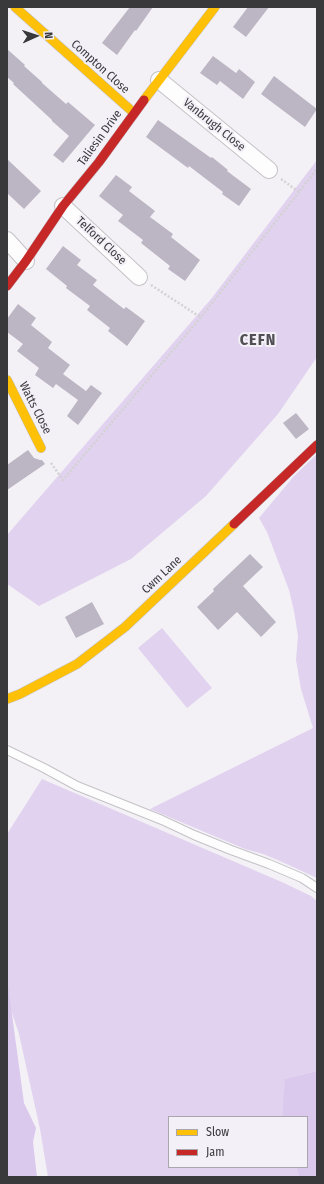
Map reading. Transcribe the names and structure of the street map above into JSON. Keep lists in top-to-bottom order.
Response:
{
  "streets": {
    "street": [
      "Compton Close",
      "Vanbrugh Close",
      "Taliesin Drive",
      "Telford Close",
      "Watts Close",
      "Cwm Lane"
    ]
  },
  "crossings": [
    ["Compton Close", "Taliesin Drive"],
    ["Vanbrugh Close", "Taliesin Drive"],
    ["Taliesin Drive", "Telford Close"]
  ],
  "districts": ["CEFN"],
  "legend": ["Slow", "Jam"],
  "north": "right"
}
